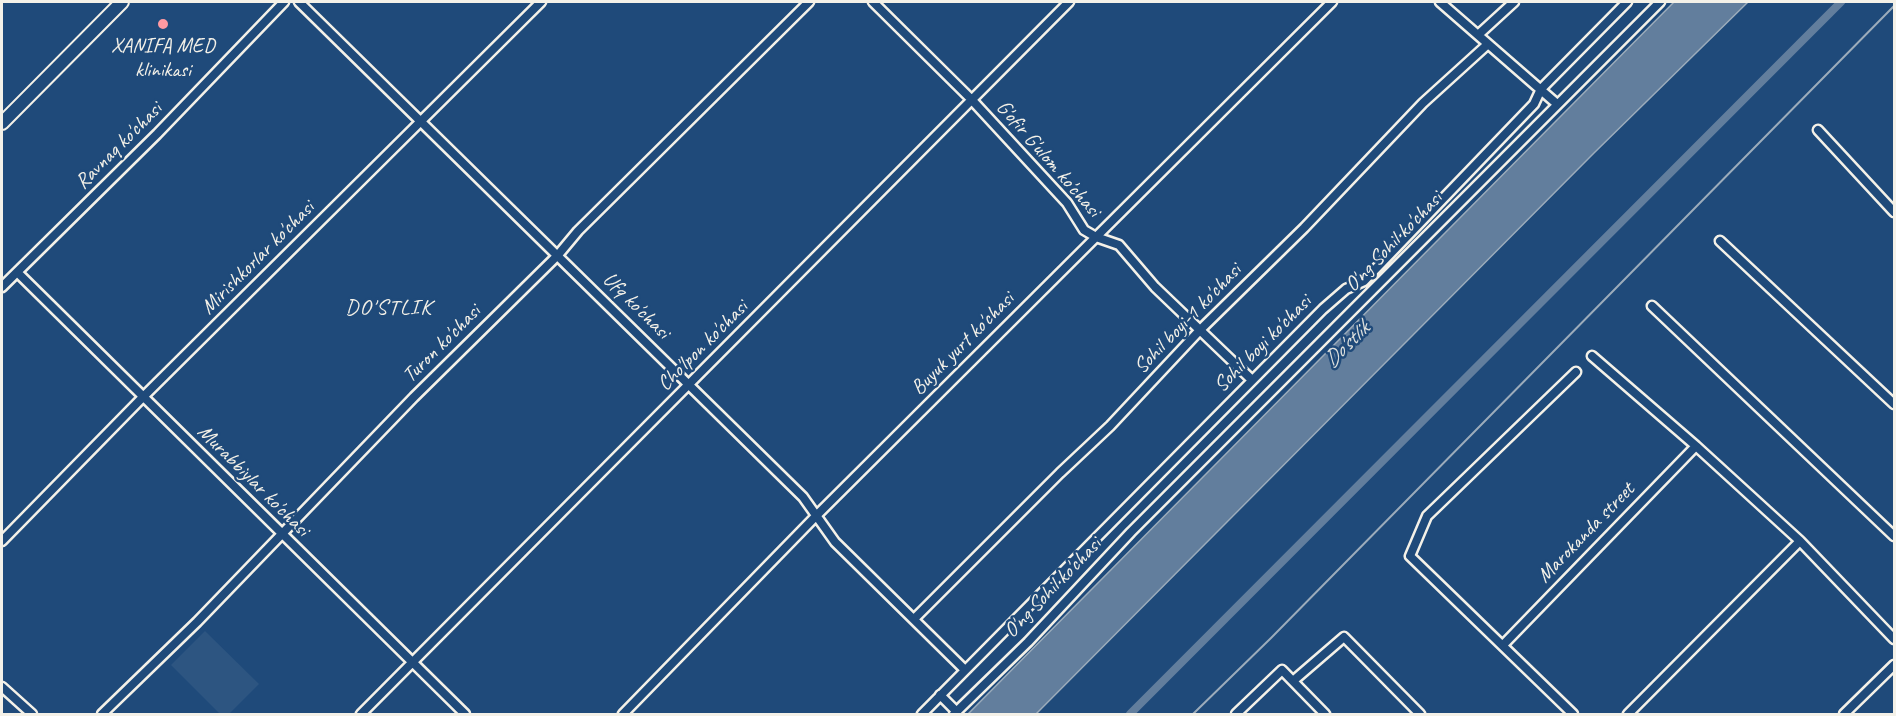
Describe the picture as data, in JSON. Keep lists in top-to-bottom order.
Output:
{
  "streets": {
    "street": [
      "Ravnaq ko'chasi",
      "G'ofir G'ulom ko'chasi",
      "O'ng Sohil ko'chasi",
      "Mirishkorlar ko'chasi",
      "Ufq ko'chasi",
      "Sohil boyi-1 ko'chasi",
      "Turon ko'chasi",
      "Buyuk yurt ko'chasi",
      "Sohil boyi ko'chasi",
      "Cho'lpon ko'chasi",
      "Murabbiylar ko'chasi",
      "Marokanda street"
    ]
  },
  "crossings": [
    ["Ravnaq ko'chasi", "Murabbiylar ko'chasi"],
    ["G'ofir G'ulom ko'chasi", "Sohil boyi-1 ko'chasi"],
    ["G'ofir G'ulom ko'chasi", "Buyuk yurt ko'chasi"],
    ["G'ofir G'ulom ko'chasi", "Sohil boyi ko'chasi"],
    ["G'ofir G'ulom ko'chasi", "Cho'lpon ko'chasi"],
    ["Mirishkorlar ko'chasi", "Ufq ko'chasi"],
    ["Mirishkorlar ko'chasi", "Murabbiylar ko'chasi"],
    ["Ufq ko'chasi", "Sohil boyi-1 ko'chasi"],
    ["Ufq ko'chasi", "Turon ko'chasi"],
    ["Ufq ko'chasi", "Buyuk yurt ko'chasi"],
    ["Ufq ko'chasi", "Sohil boyi ko'chasi"],
    ["Ufq ko'chasi", "Cho'lpon ko'chasi"],
    ["Turon ko'chasi", "Murabbiylar ko'chasi"],
    ["Cho'lpon ko'chasi", "Murabbiylar ko'chasi"]
  ],
  "districts": ["DO'STLIK"],
  "water": ["Do'stlik"],
  "places": ["XANIFA MED klinikasi"]
}
